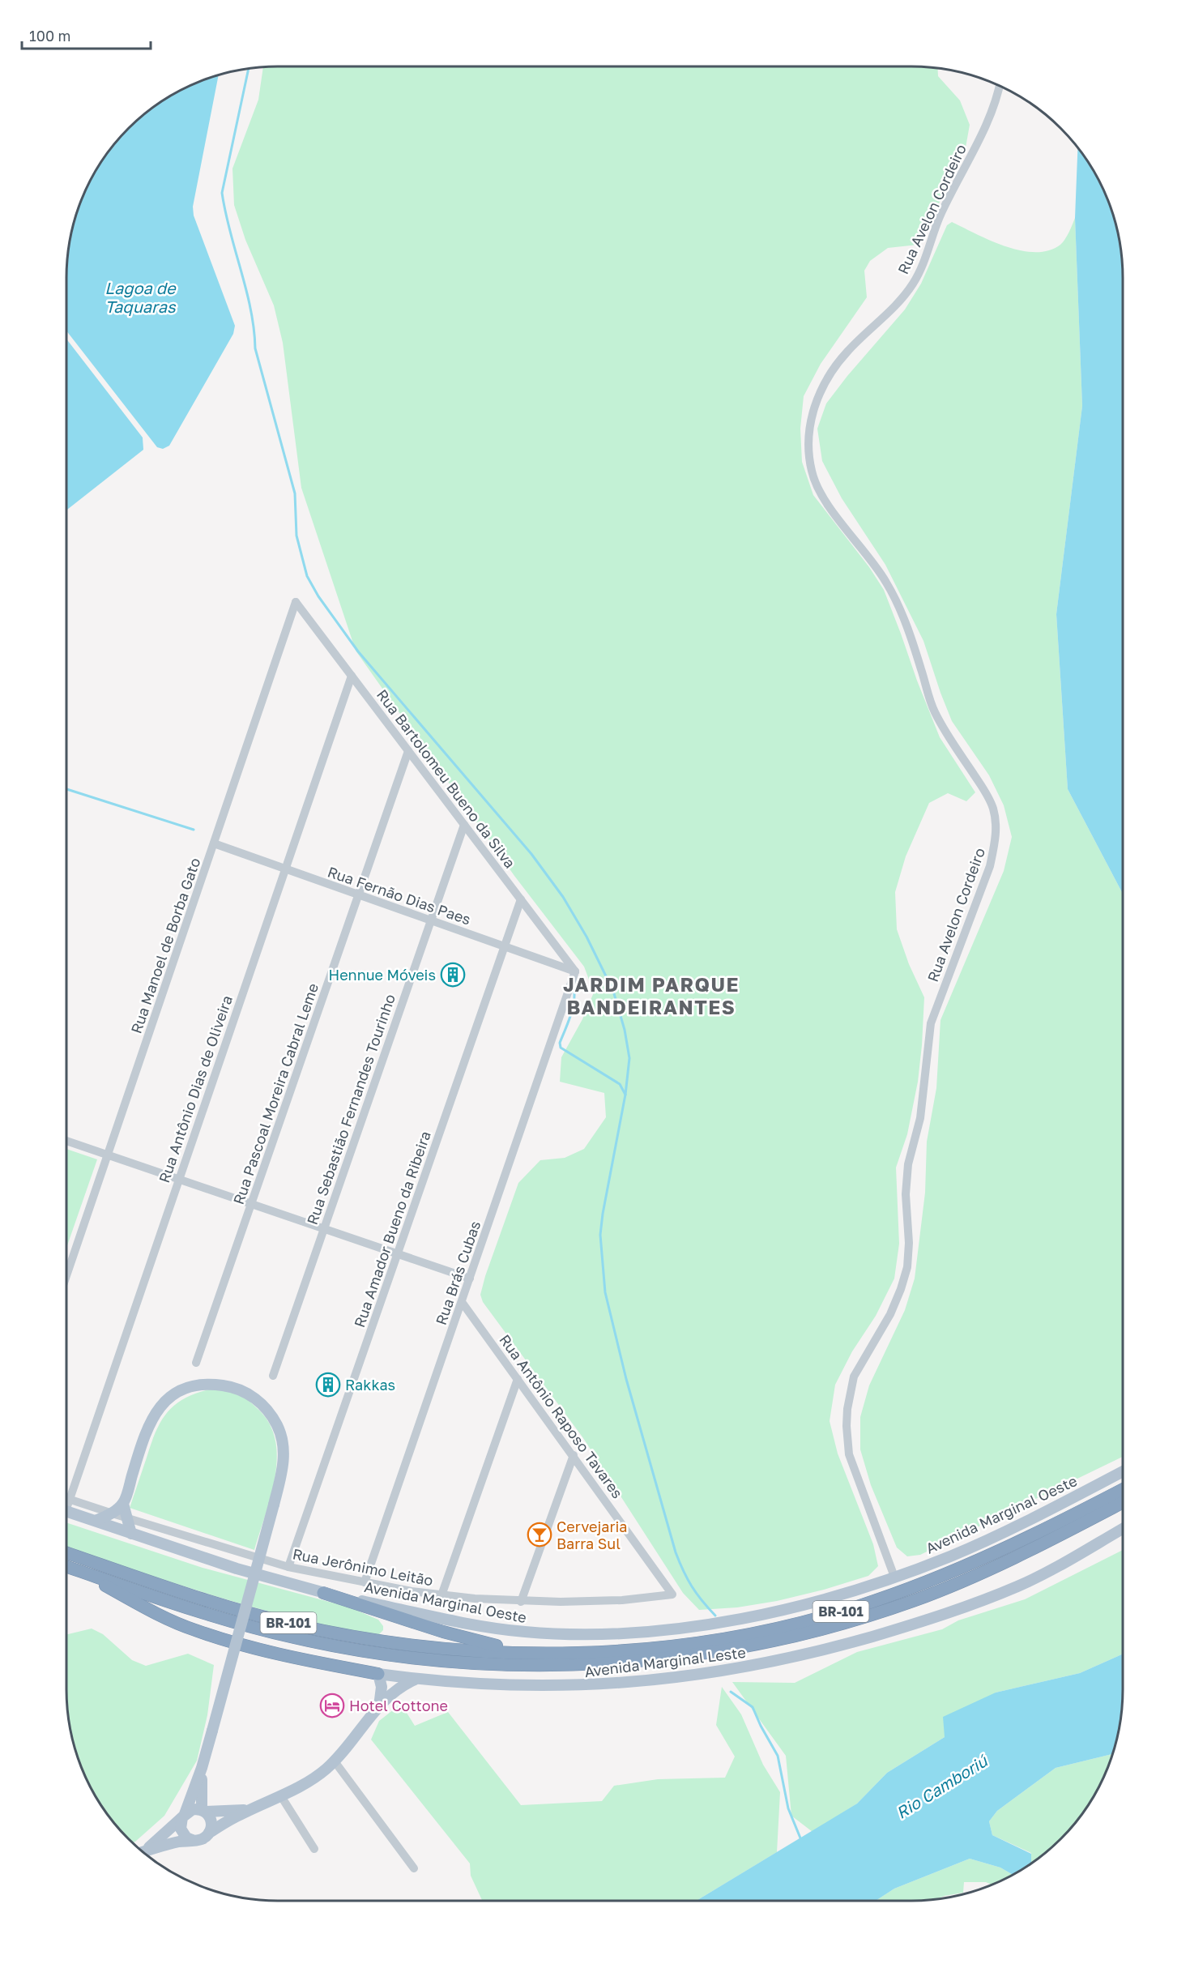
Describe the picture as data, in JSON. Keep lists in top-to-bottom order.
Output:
{
  "streets": {
    "highway": ["BR-101"],
    "main road": ["Avenida Marginal Oeste", "Avenida Marginal Leste"],
    "street": [
      "Rua Avelon Cordeiro",
      "Rua Bartolomeu Bueno da Silva",
      "Rua Fernão Dias Paes",
      "Rua Manoel de Borba Gato",
      "Rua Antônio Dias de Oliveira",
      "Rua Pascoal Moreira Cabral Leme",
      "Rua Sebastião Fernandes Tourinho",
      "Rua Amador Bueno da Ribeira",
      "Rua Brás Cubas",
      "Rua Antônio Raposo Tavares",
      "Rua Jerônimo Leitão"
    ]
  },
  "crossings": [
    ["Rua Avelon Cordeiro", "Avenida Marginal Oeste"],
    ["Rua Bartolomeu Bueno da Silva", "Rua Fernão Dias Paes"],
    ["Rua Bartolomeu Bueno da Silva", "Rua Manoel de Borba Gato"],
    ["Rua Bartolomeu Bueno da Silva", "Rua Antônio Dias de Oliveira"],
    ["Rua Bartolomeu Bueno da Silva", "Rua Pascoal Moreira Cabral Leme"],
    ["Rua Bartolomeu Bueno da Silva", "Rua Sebastião Fernandes Tourinho"],
    ["Rua Bartolomeu Bueno da Silva", "Rua Amador Bueno da Ribeira"],
    ["Rua Bartolomeu Bueno da Silva", "Rua Brás Cubas"],
    ["Rua Fernão Dias Paes", "Rua Manoel de Borba Gato"],
    ["Rua Fernão Dias Paes", "Rua Antônio Dias de Oliveira"],
    ["Rua Fernão Dias Paes", "Rua Pascoal Moreira Cabral Leme"],
    ["Rua Fernão Dias Paes", "Rua Sebastião Fernandes Tourinho"],
    ["Rua Fernão Dias Paes", "Rua Amador Bueno da Ribeira"],
    ["Rua Fernão Dias Paes", "Rua Brás Cubas"],
    ["Rua Amador Bueno da Ribeira", "Rua Jerônimo Leitão"],
    ["Rua Brás Cubas", "Rua Antônio Raposo Tavares"],
    ["Rua Brás Cubas", "Rua Jerônimo Leitão"],
    ["Rua Antônio Raposo Tavares", "Rua Jerônimo Leitão"]
  ],
  "districts": ["JARDIM PARQUE BANDEIRANTES"],
  "water": ["Lagoa de Taquaras", "Rio Camboriú"],
  "places": {
    "building": ["Hennue Móveis", "Rakkas"],
    "bar": ["Cervejaria Barra Sul"],
    "hotel": ["Hotel Cottone"]
  },
  "scale_bar": "100 m"
}
